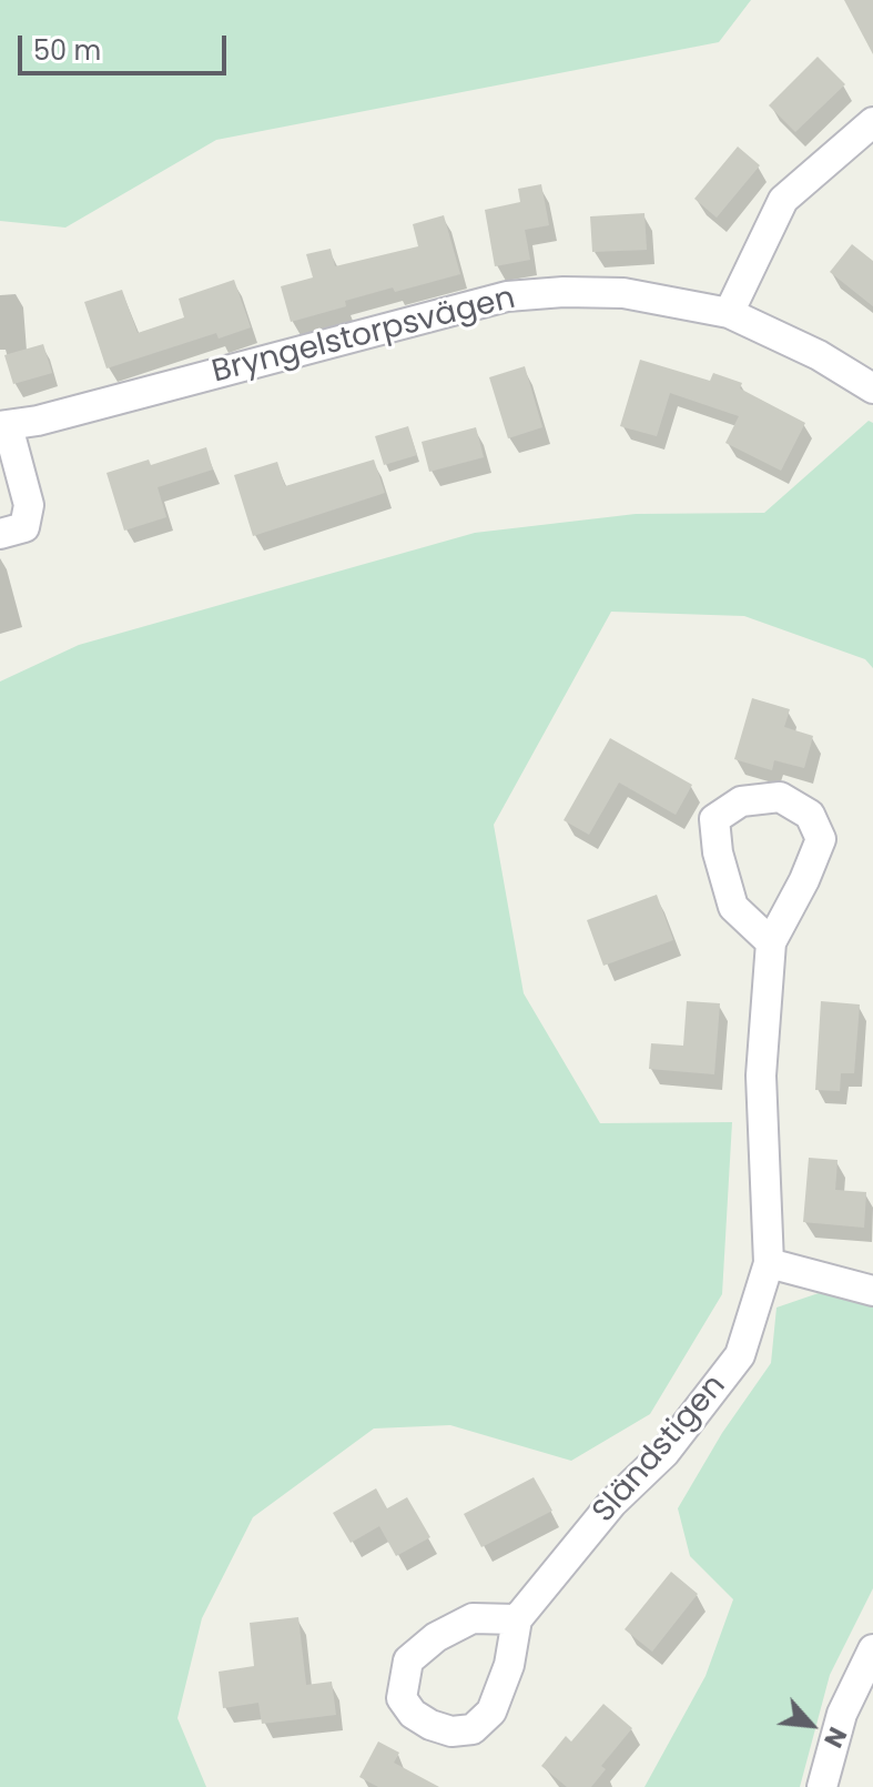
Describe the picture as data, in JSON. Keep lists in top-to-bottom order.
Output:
{
  "streets": {
    "street": ["Bryngelstorpsvägen", "Sländstigen"]
  },
  "scale_bar": "50 m",
  "north": "bottom right"
}
